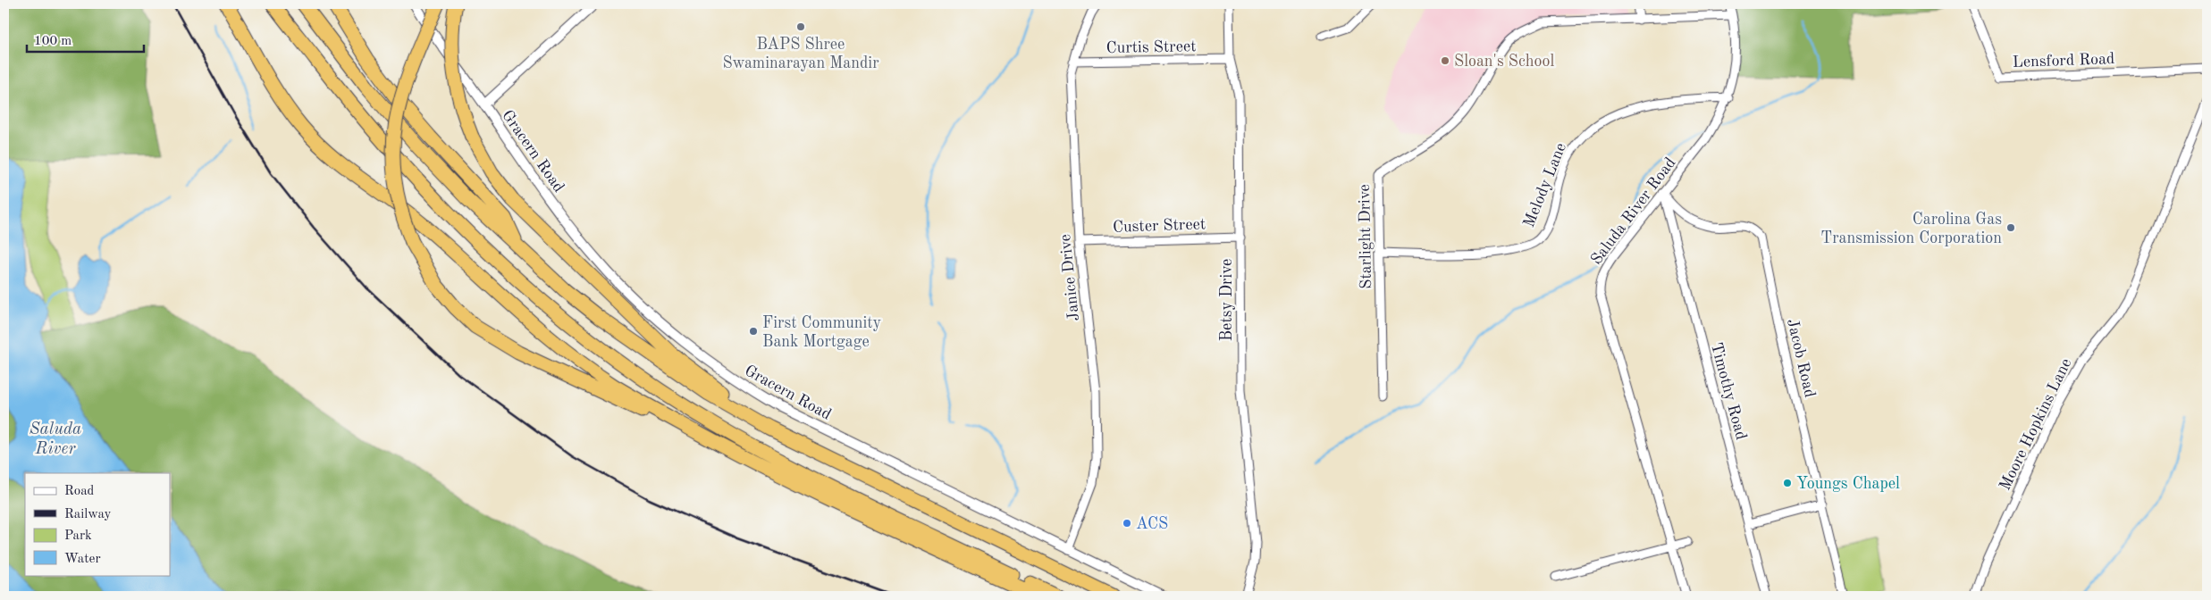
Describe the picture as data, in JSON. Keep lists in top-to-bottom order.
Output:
{
  "streets": {
    "street": [
      "Curtis Street",
      "Lensford Road",
      "Gracern Road",
      "Melody Lane",
      "Saluda River Road",
      "Custer Street",
      "Starlight Drive",
      "Janice Drive",
      "Betsy Drive",
      "Jacob Road",
      "Timothy Road",
      "Moore Hopkins Lane"
    ]
  },
  "crossings": [
    ["Curtis Street", "Janice Drive"],
    ["Curtis Street", "Betsy Drive"],
    ["Gracern Road", "Janice Drive"],
    ["Melody Lane", "Saluda River Road"],
    ["Melody Lane", "Starlight Drive"],
    ["Saluda River Road", "Starlight Drive"],
    ["Saluda River Road", "Jacob Road"],
    ["Saluda River Road", "Timothy Road"],
    ["Custer Street", "Janice Drive"],
    ["Custer Street", "Betsy Drive"],
    ["Jacob Road", "Timothy Road"]
  ],
  "water": ["Saluda River"],
  "places": [
    "BAPS Shree Swaminarayan Mandir",
    "Sloan's School",
    "Carolina Gas Transmission Corporation",
    "First Community Bank Mortgage",
    "Youngs Chapel",
    "ACS"
  ],
  "legend": [
    "Road",
    "Railway",
    "Park",
    "Water"
  ],
  "scale_bar": "100 m"
}
